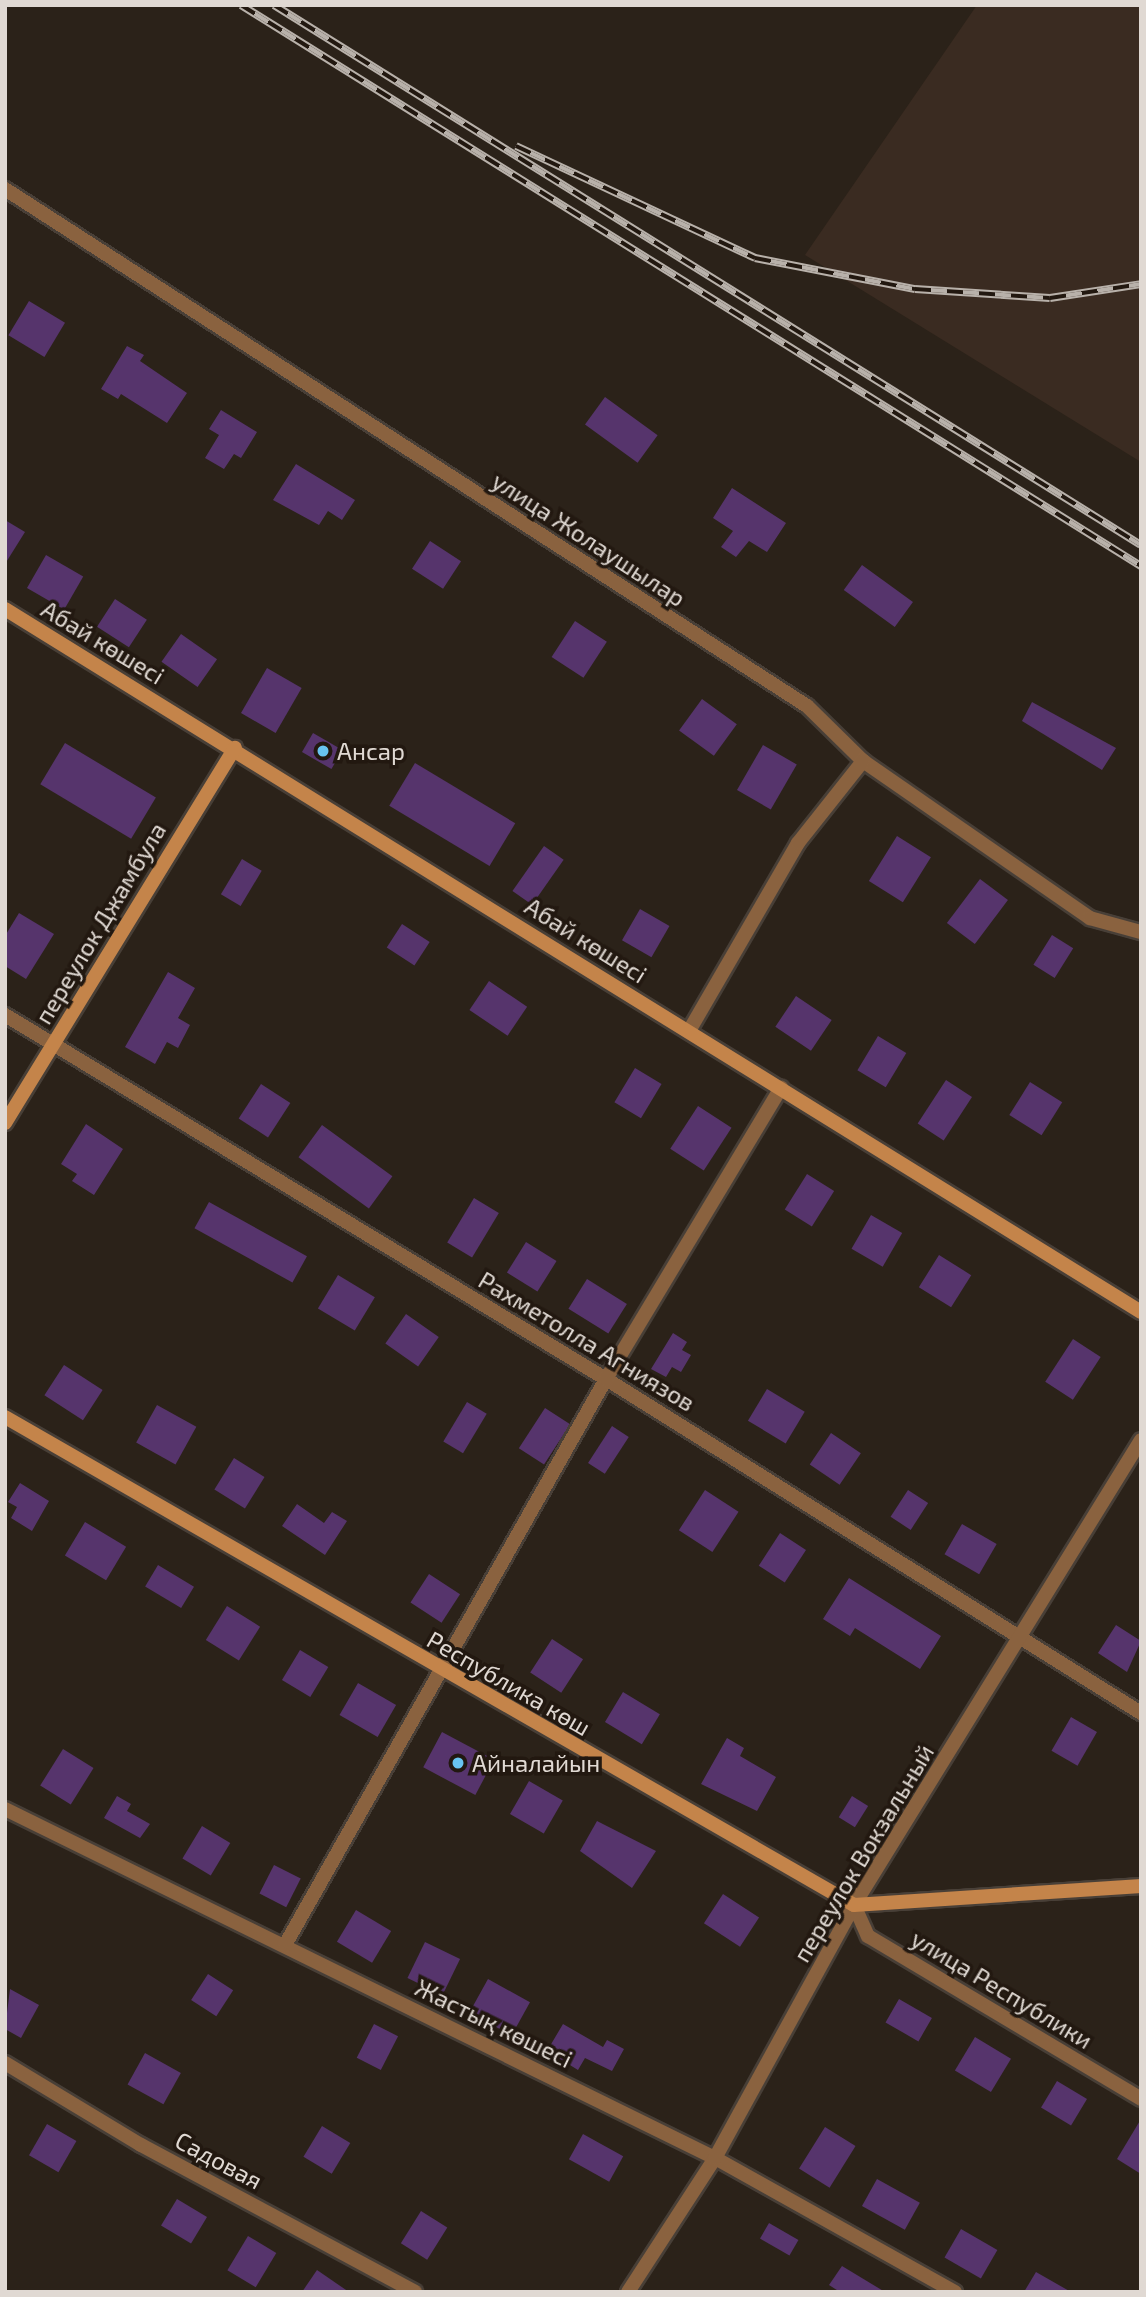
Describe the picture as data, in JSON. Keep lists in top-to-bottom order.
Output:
{
  "streets": {
    "main road": ["Абай көшесі", "переулок Джамбула", "Республика көш"],
    "street": [
      "улица Жолаушылар",
      "Рахметолла Агниязов",
      "переулок Вокзальный",
      "улица Республики",
      "Жастық көшесі",
      "Садовая"
    ]
  },
  "crossings": [
    ["Абай көшесі", "переулок Джамбула"],
    ["переулок Джамбула", "Рахметолла Агниязов"],
    ["Рахметолла Агниязов", "переулок Вокзальный"],
    ["Республика көш", "переулок Вокзальный"],
    ["Республика көш", "улица Республики"],
    ["переулок Вокзальный", "улица Республики"],
    ["переулок Вокзальный", "Жастық көшесі"]
  ],
  "places": ["Ансар", "Айналайын"]
}
